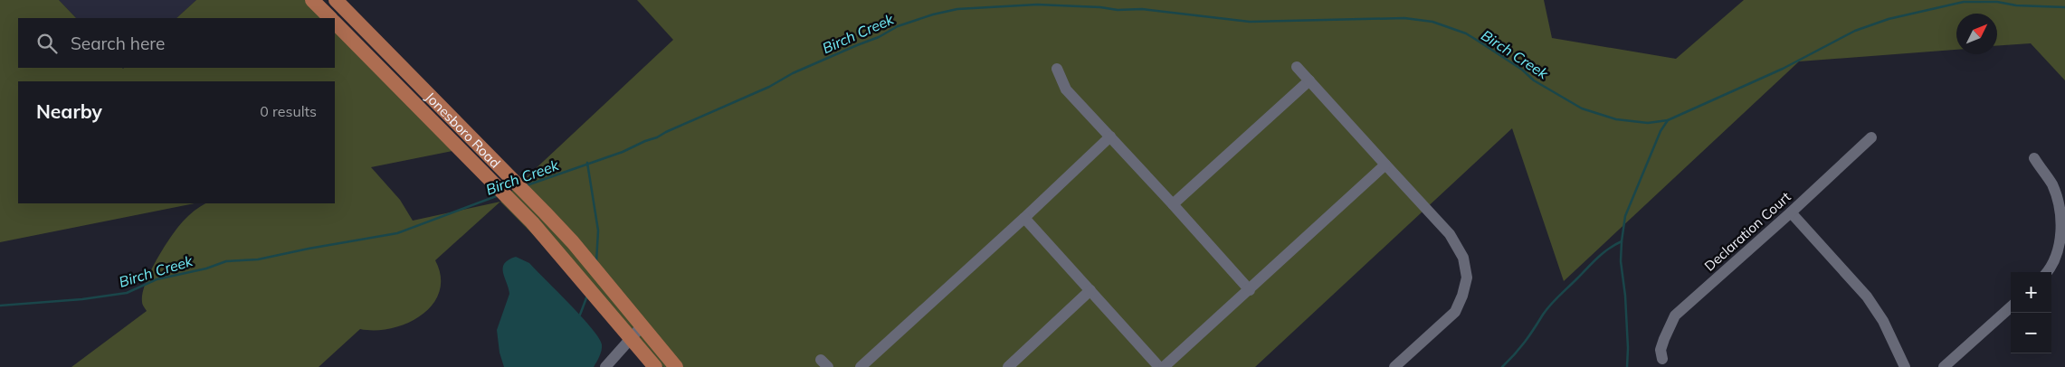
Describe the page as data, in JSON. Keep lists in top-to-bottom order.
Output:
{
  "streets": {
    "main road": ["Jonesboro Road"],
    "street": ["Declaration Court"]
  },
  "water": ["Birch Creek"],
  "north": "top right",
  "page": {
    "search": "Search here",
    "heading": ["Nearby", "0 results"],
    "map_buttons": ["+", "−"]
  }
}
